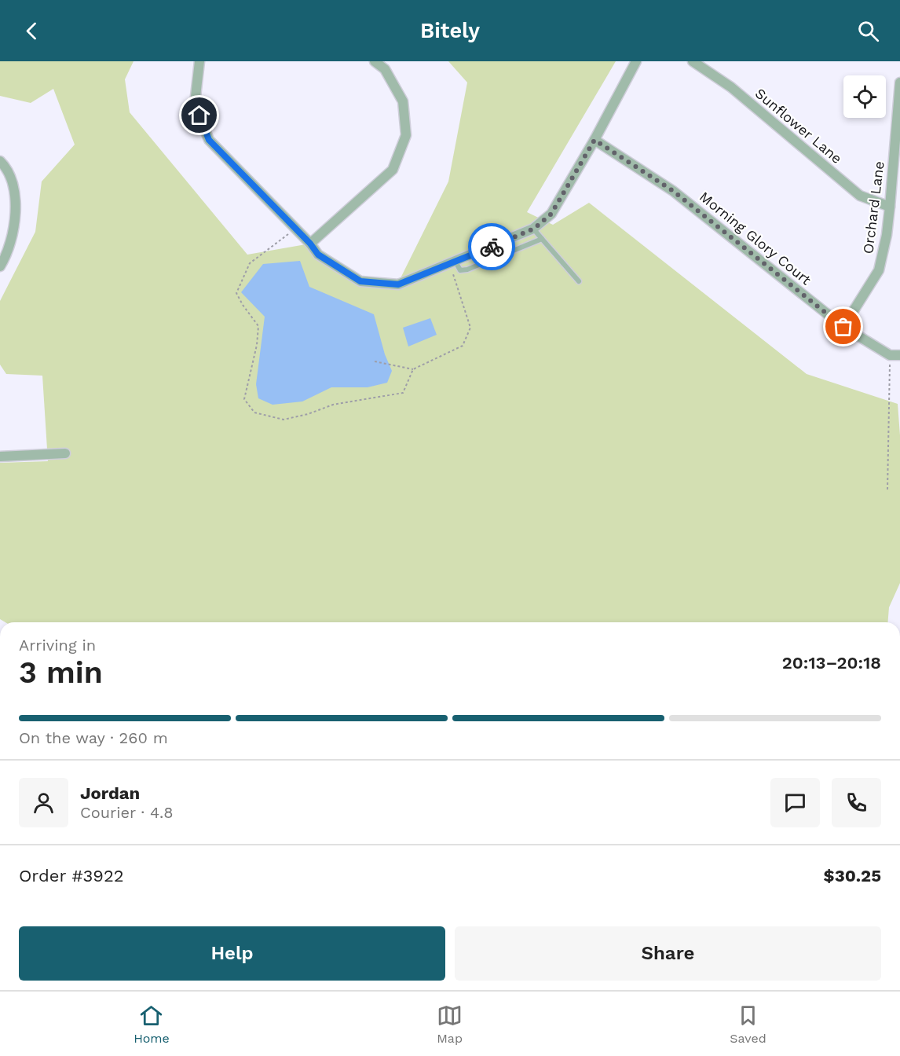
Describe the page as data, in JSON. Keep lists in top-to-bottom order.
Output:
{
  "streets": {
    "street": ["Sunflower Lane", "Orchard Lane", "Morning Glory Court"]
  },
  "crossings": [
    ["Sunflower Lane", "Orchard Lane"],
    ["Orchard Lane", "Morning Glory Court"]
  ],
  "page": {
    "header": "Bitely",
    "heading": ["3 min", "Arriving in", "20:13–20:18"],
    "panel": [
      "Jordan",
      "Courier · 4.8",
      "Order #3922",
      "$30.25"
    ],
    "bar": "On the way · 260 m",
    "buttons": ["Help", "Share"],
    "tabs": ["Home", "Map", "Saved"]
  }
}
